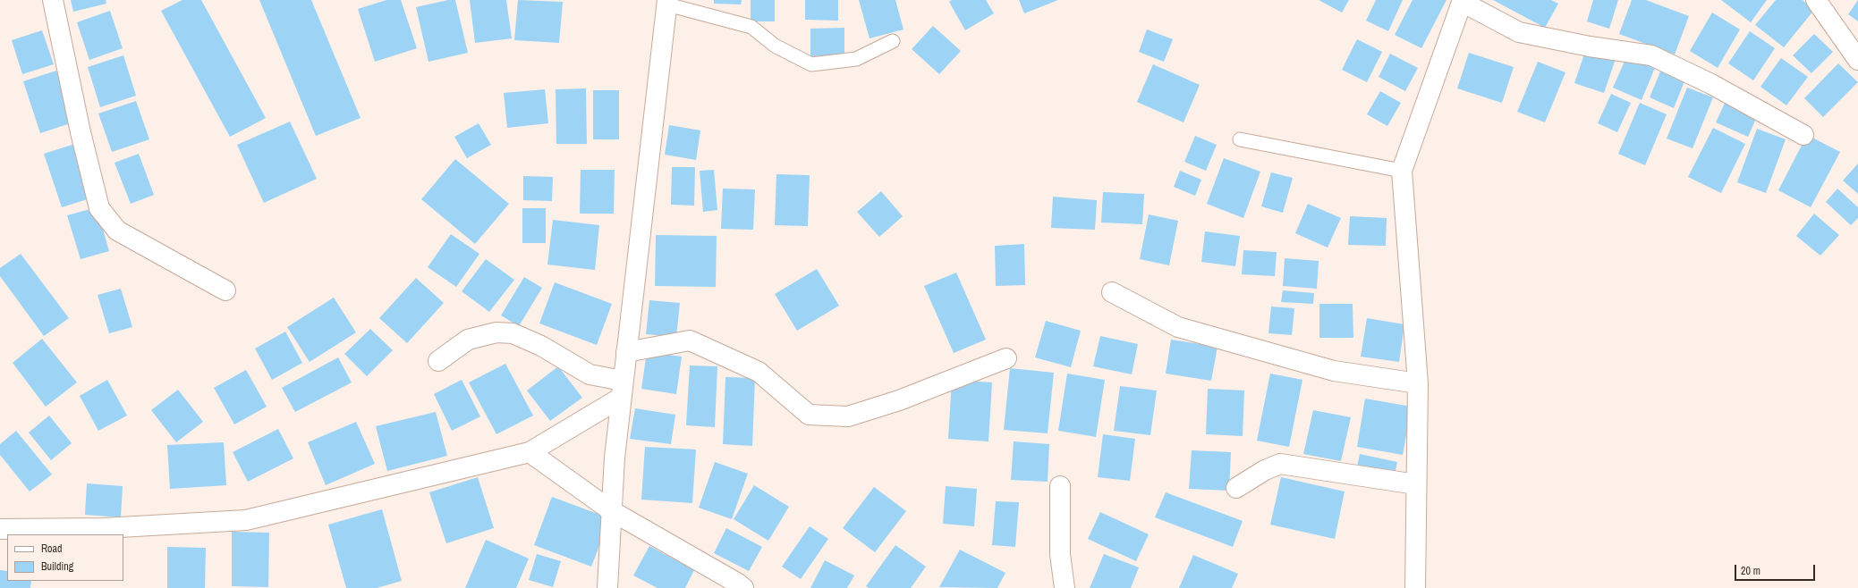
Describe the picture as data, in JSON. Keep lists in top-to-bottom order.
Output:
{
  "legend": ["Road", "Building"],
  "scale_bar": "20 m"
}
